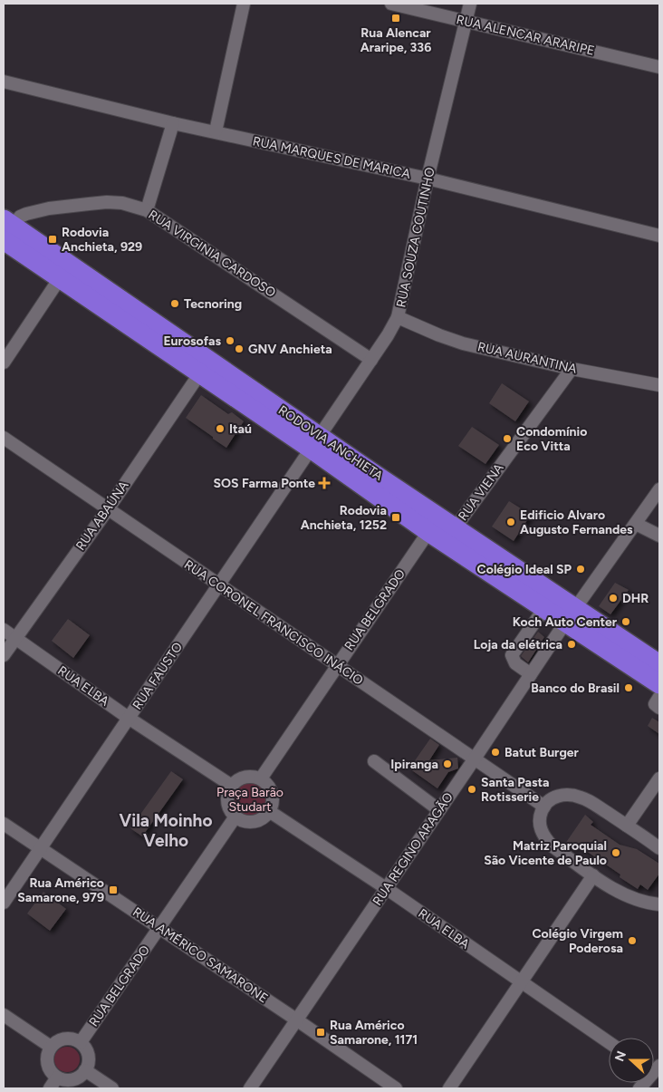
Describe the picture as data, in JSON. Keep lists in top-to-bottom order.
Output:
{
  "streets": {
    "highway": ["RODOVIA ANCHIETA"],
    "street": [
      "RUA ALENCAR ARARIPE",
      "RUA MARQUES DE MARICA",
      "RUA SOUZA COUTINHO",
      "RUA VIRGINIA CARDOSO",
      "RUA AURANTINA",
      "RUA VIENA",
      "RUA ABAÚNA",
      "RUA BELGRADO",
      "RUA CORONEL FRANCISCO INÁCIO",
      "RUA FAUSTO",
      "RUA ELBA",
      "RUA REGINO ARAGÃO",
      "RUA AMÉRICO SAMARONE"
    ]
  },
  "crossings": [
    ["RUA ALENCAR ARARIPE", "RUA SOUZA COUTINHO"],
    ["RUA MARQUES DE MARICA", "RUA SOUZA COUTINHO"],
    ["RUA SOUZA COUTINHO", "RUA VIRGINIA CARDOSO"],
    ["RUA SOUZA COUTINHO", "RUA AURANTINA"],
    ["RUA SOUZA COUTINHO", "RODOVIA ANCHIETA"],
    ["RUA SOUZA COUTINHO", "RUA FAUSTO"],
    ["RUA VIRGINIA CARDOSO", "RODOVIA ANCHIETA"],
    ["RUA AURANTINA", "RUA VIENA"],
    ["RODOVIA ANCHIETA", "RUA VIENA"],
    ["RODOVIA ANCHIETA", "RUA ABAÚNA"],
    ["RODOVIA ANCHIETA", "RUA BELGRADO"],
    ["RODOVIA ANCHIETA", "RUA FAUSTO"],
    ["RODOVIA ANCHIETA", "RUA REGINO ARAGÃO"],
    ["RUA ABAÚNA", "RUA CORONEL FRANCISCO INÁCIO"],
    ["RUA ABAÚNA", "RUA ELBA"],
    ["RUA BELGRADO", "RUA CORONEL FRANCISCO INÁCIO"],
    ["RUA BELGRADO", "RUA ELBA"],
    ["RUA BELGRADO", "RUA AMÉRICO SAMARONE"],
    ["RUA CORONEL FRANCISCO INÁCIO", "RUA FAUSTO"],
    ["RUA CORONEL FRANCISCO INÁCIO", "RUA REGINO ARAGÃO"],
    ["RUA FAUSTO", "RUA ELBA"],
    ["RUA FAUSTO", "RUA AMÉRICO SAMARONE"],
    ["RUA ELBA", "RUA REGINO ARAGÃO"],
    ["RUA REGINO ARAGÃO", "RUA AMÉRICO SAMARONE"]
  ],
  "districts": ["Vila Moinho Velho"],
  "parks": ["Praça Barão Studart"],
  "places": {
    "transit": [
      "Rua Alencar Araripe, 336",
      "Rodovia Anchieta, 929",
      "Rodovia Anchieta, 1252",
      "Rua Américo Samarone, 979",
      "Rua Américo Samarone, 1171"
    ],
    "other": [
      "Tecnoring",
      "Eurosofas",
      "GNV Anchieta",
      "Itaú",
      "Condomínio Eco Vitta",
      "Edificio Alvaro Augusto Fernandes",
      "Colégio Ideal SP",
      "DHR",
      "Koch Auto Center",
      "Loja da elétrica",
      "Banco do Brasil",
      "Batut Burger",
      "Ipiranga",
      "Santa Pasta Rotisserie",
      "Matriz Paroquial São Vicente de Paulo",
      "Colégio Virgem Poderosa"
    ],
    "health": ["SOS Farma Ponte"]
  },
  "north": "left"
}
